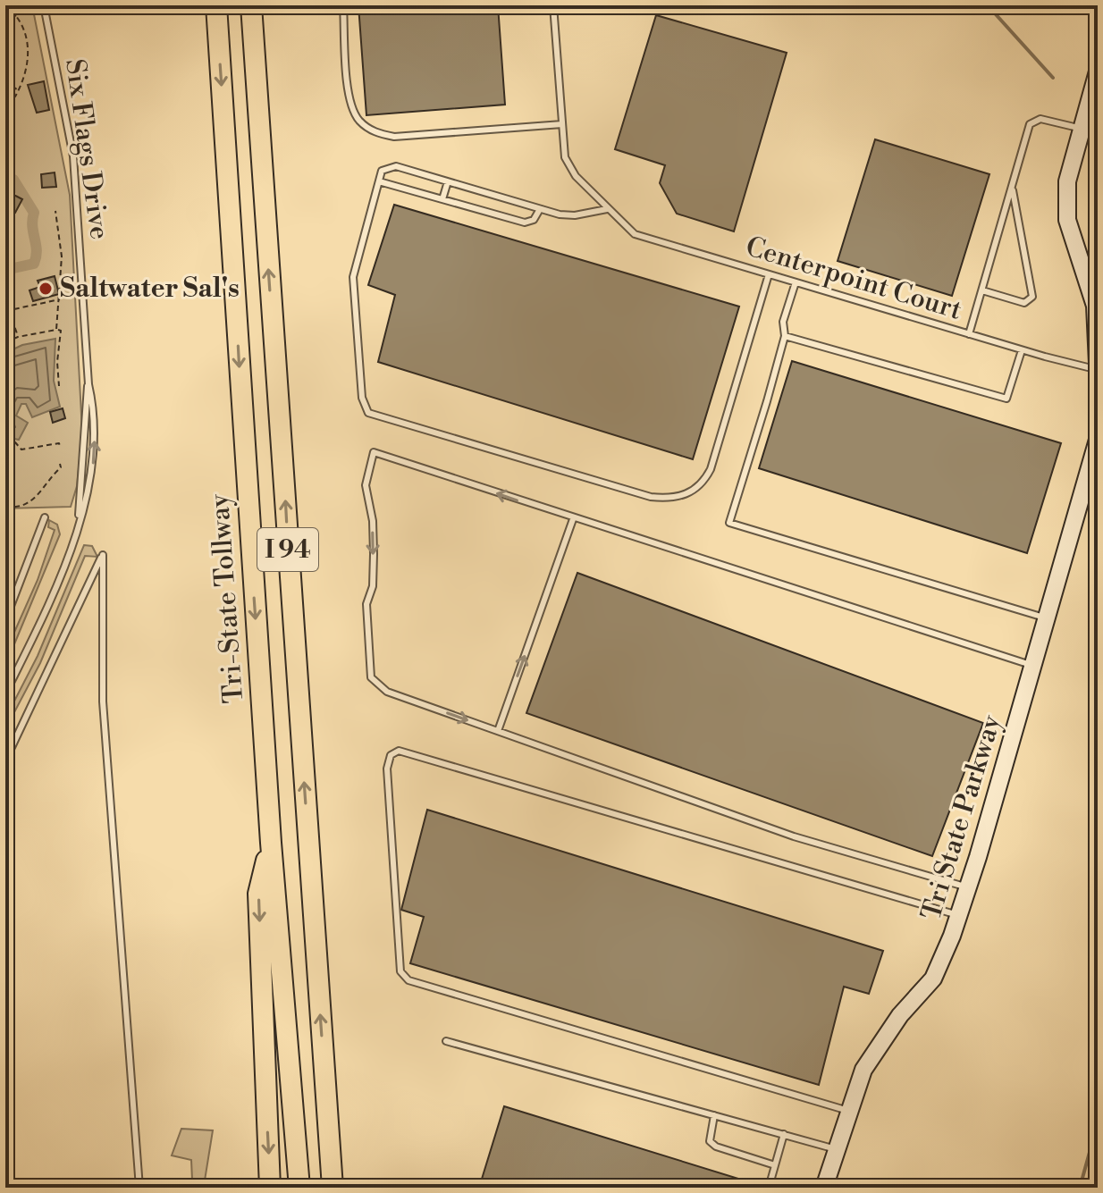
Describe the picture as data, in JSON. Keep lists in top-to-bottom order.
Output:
{
  "streets": {
    "highway": ["I 94", "Tri-State Tollway"],
    "street": ["Tri State Parkway"],
    "lane": ["Six Flags Drive", "Centerpoint Court"]
  },
  "places": ["Saltwater Sal's"]
}
